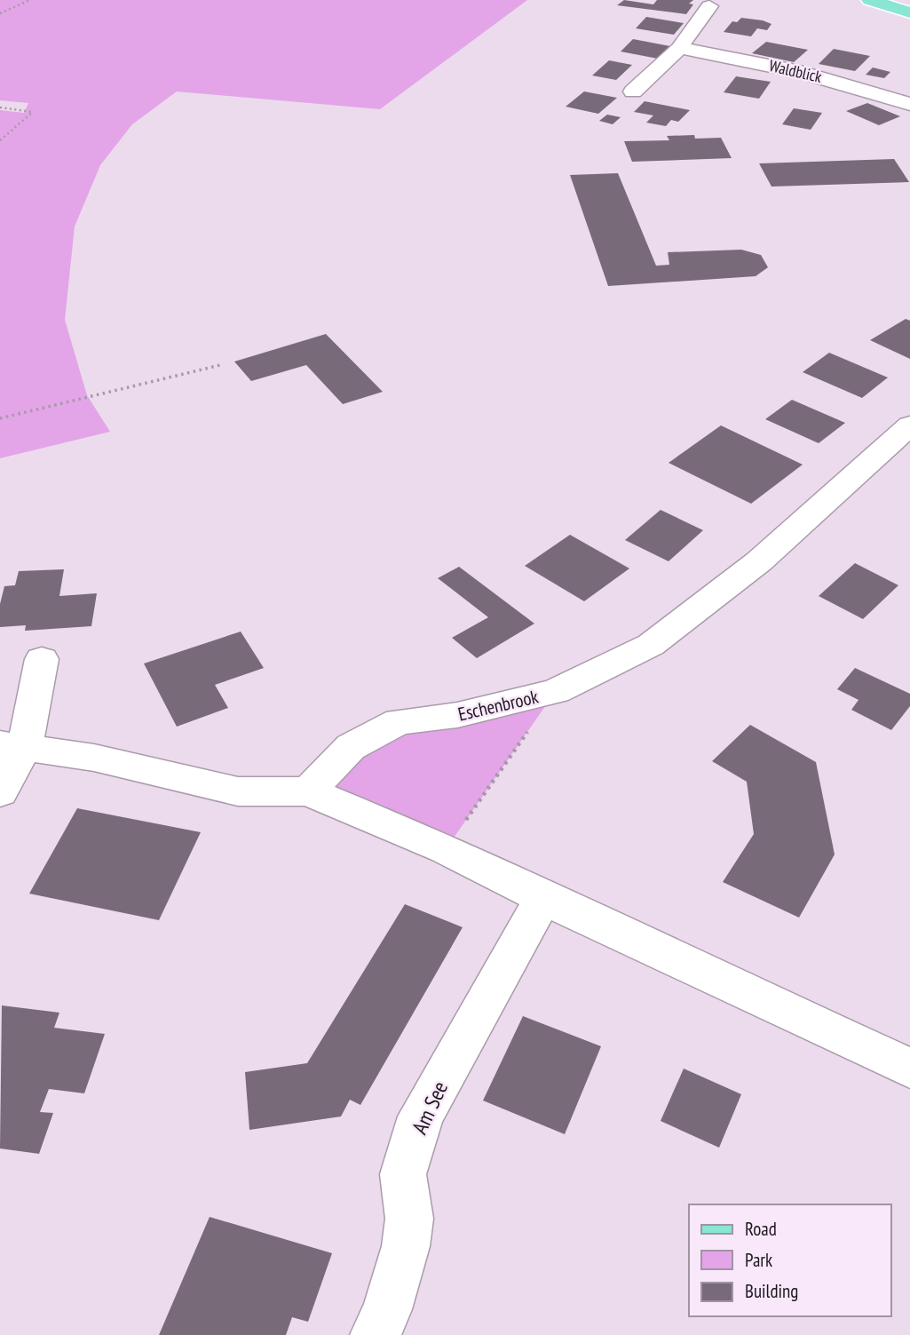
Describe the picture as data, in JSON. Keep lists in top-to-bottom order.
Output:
{
  "streets": {
    "street": ["Waldblick", "Eschenbrook", "Am See"]
  },
  "legend": ["Road", "Park", "Building"]
}
